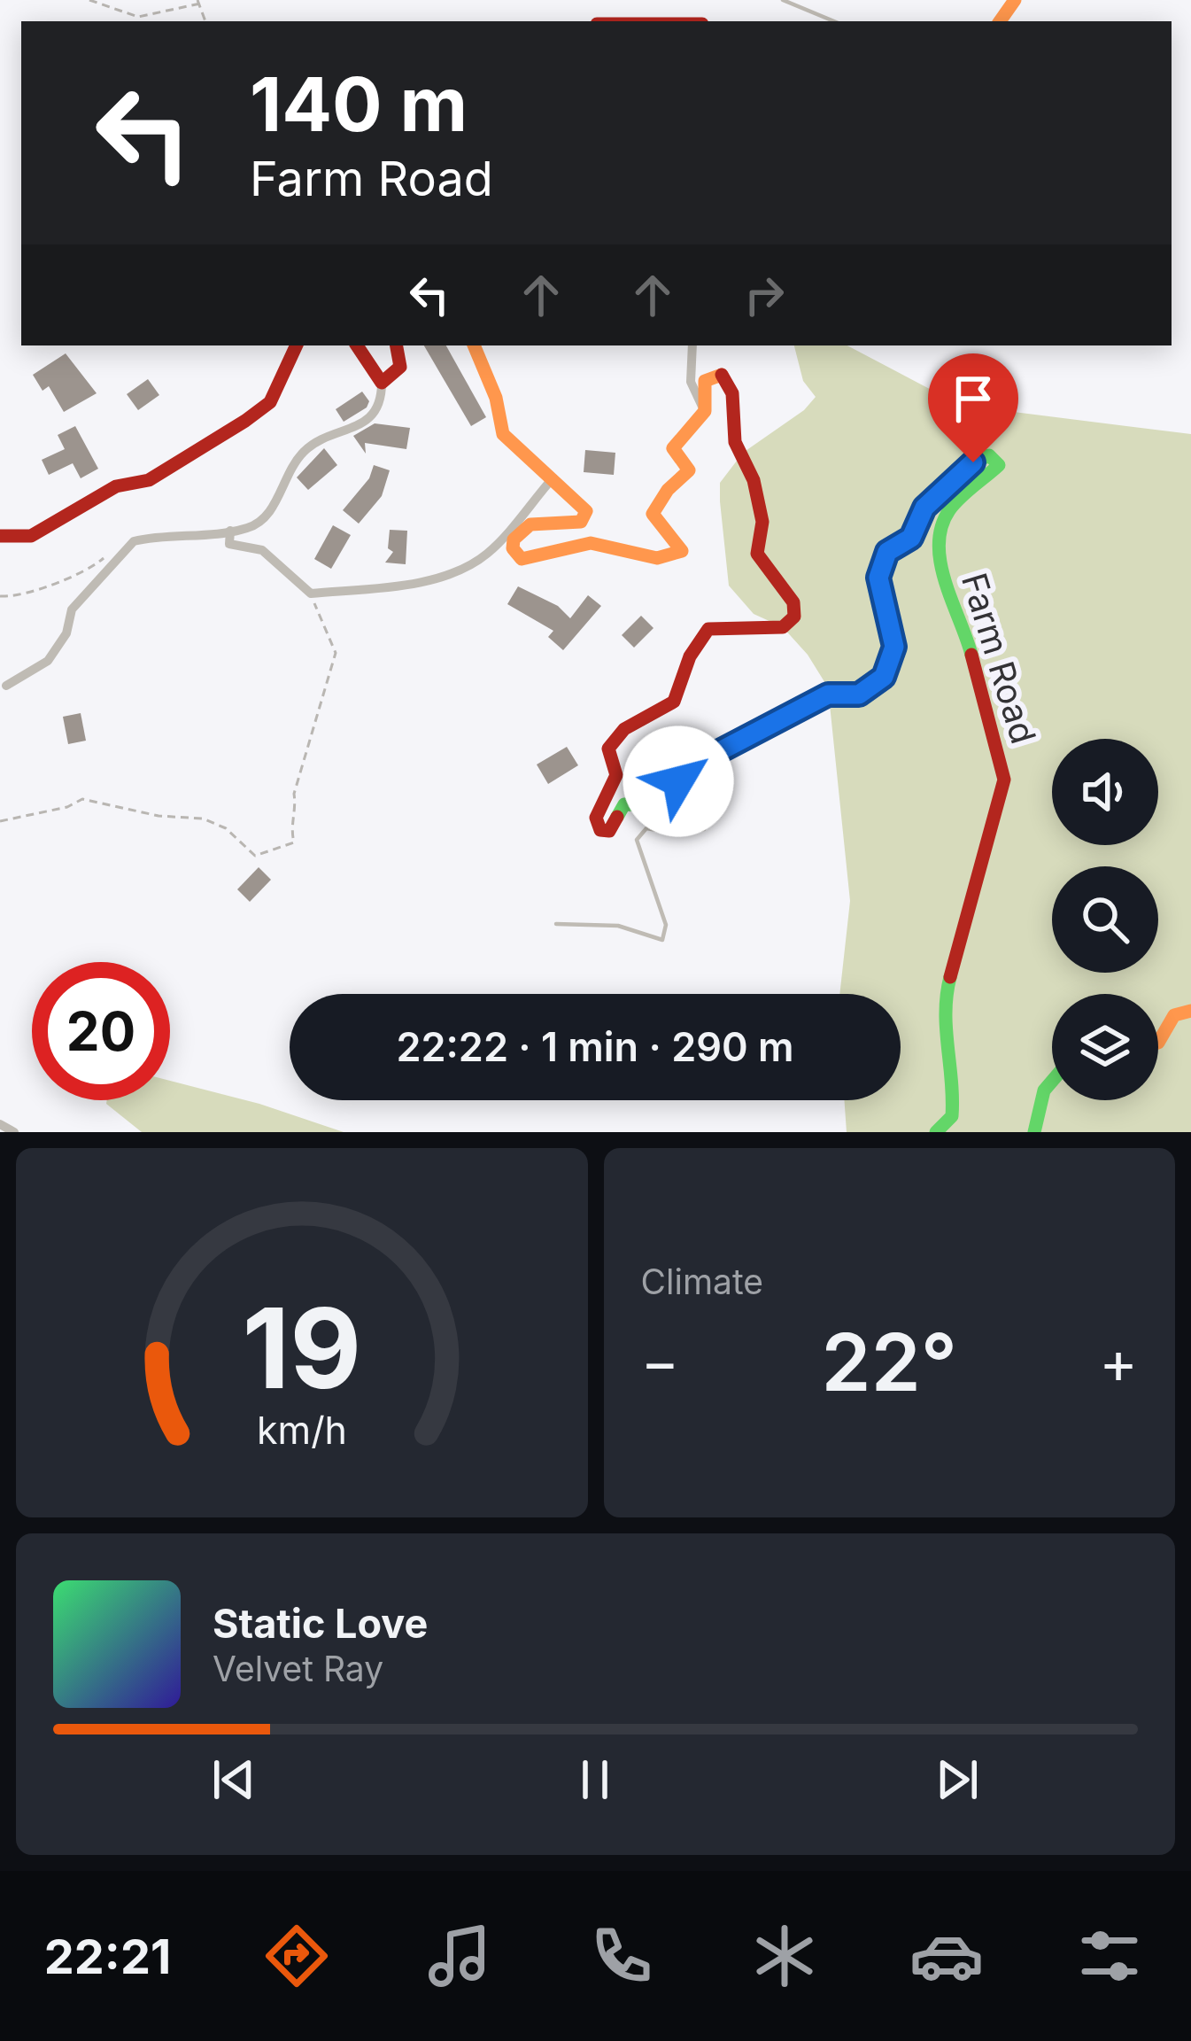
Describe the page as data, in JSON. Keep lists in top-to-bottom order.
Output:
{
  "streets": {
    "street": ["Farm Road"]
  },
  "page": {
    "turn": ["140 m", "Farm Road"],
    "limit": "20",
    "trip": "22:22 · 1 min · 290 m",
    "tile": "Climate",
    "heat": ["−", "22°", "+"],
    "song": ["Static Love", "Velvet Ray"],
    "tabs": "22:21",
    "gauge": ["19", "km/h"]
  }
}
